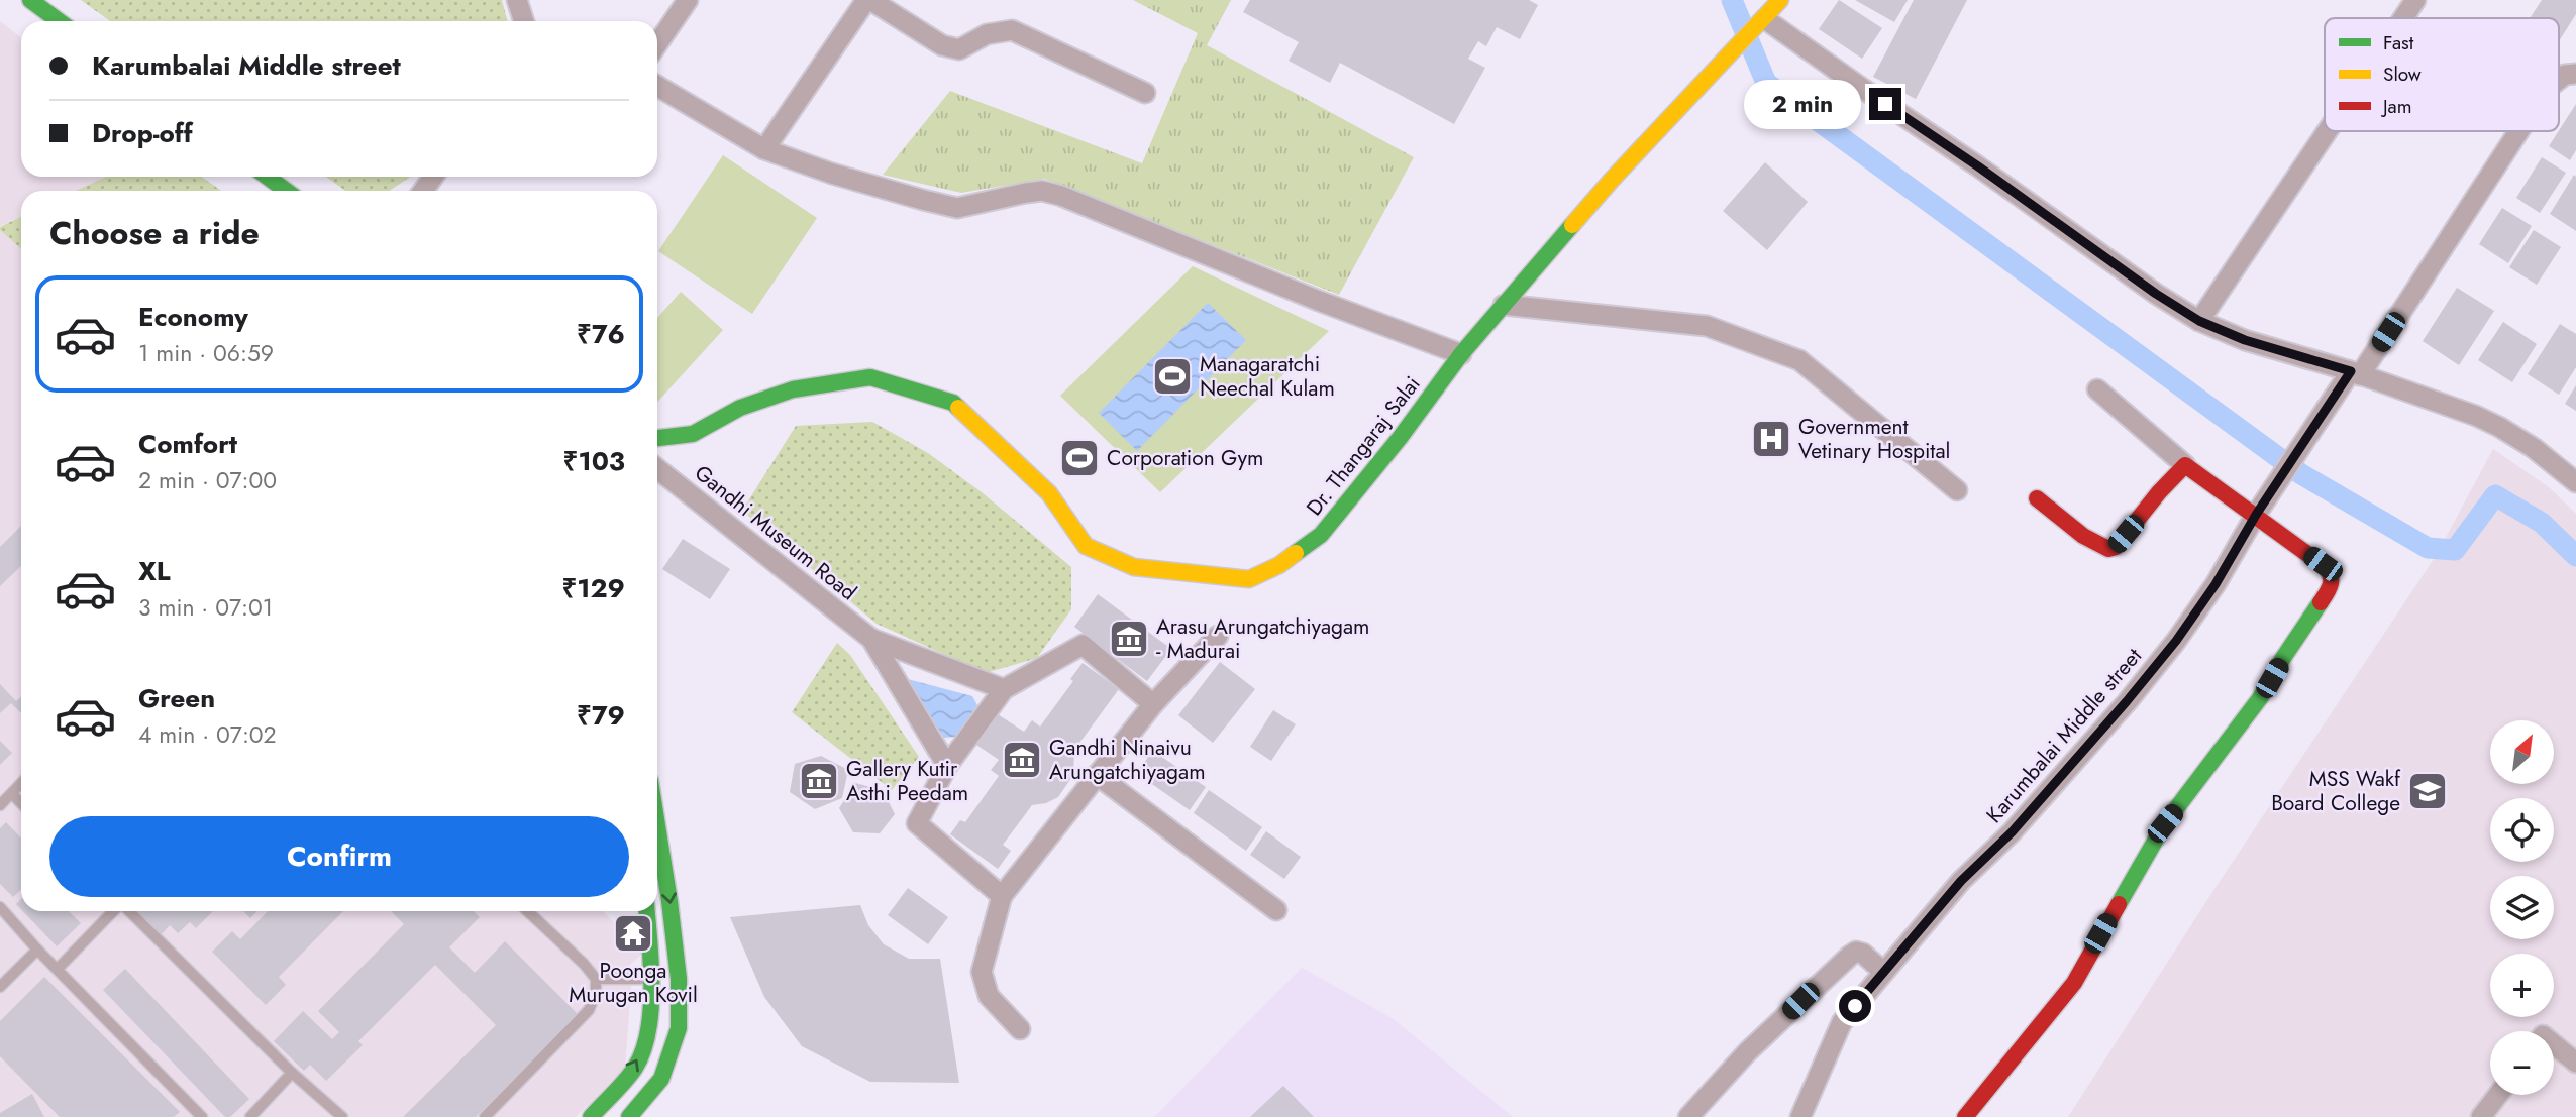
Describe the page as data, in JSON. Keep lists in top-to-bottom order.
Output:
{
  "streets": {
    "street": ["Dr. Thangaraj Salai", "Gandhi Museum Road", "Karumbalai Middle street"]
  },
  "places": {
    "sports": ["Managaratchi Neechal Kulam", "Corporation Gym"],
    "hospital": ["Government Vetinary Hospital"],
    "museum": ["Arasu Arungatchiyagam - Madurai", "Gandhi Ninaivu Arungatchiyagam", "Gallery Kutir Asthi Peedam"],
    "school or university": ["MSS Wakf Board College"],
    "temple": ["Poonga Murugan Kovil"]
  },
  "legend": ["Fast", "Slow", "Jam"],
  "north": "top right",
  "page": {
    "banner": ["Karumbalai Middle street", "Drop-off"],
    "bubble": "2 min",
    "heading": "Choose a ride",
    "list": [
      {
        "name": "Economy",
        "note": "1 min · 06:59",
        "value": "₹76"
      },
      {
        "name": "Comfort",
        "note": "2 min · 07:00",
        "value": "₹103"
      },
      {
        "name": "XL",
        "note": "3 min · 07:01",
        "value": "₹129"
      },
      {
        "name": "Green",
        "note": "4 min · 07:02",
        "value": "₹79"
      }
    ],
    "map_buttons": ["+", "−"],
    "buttons": "Confirm"
  }
}
